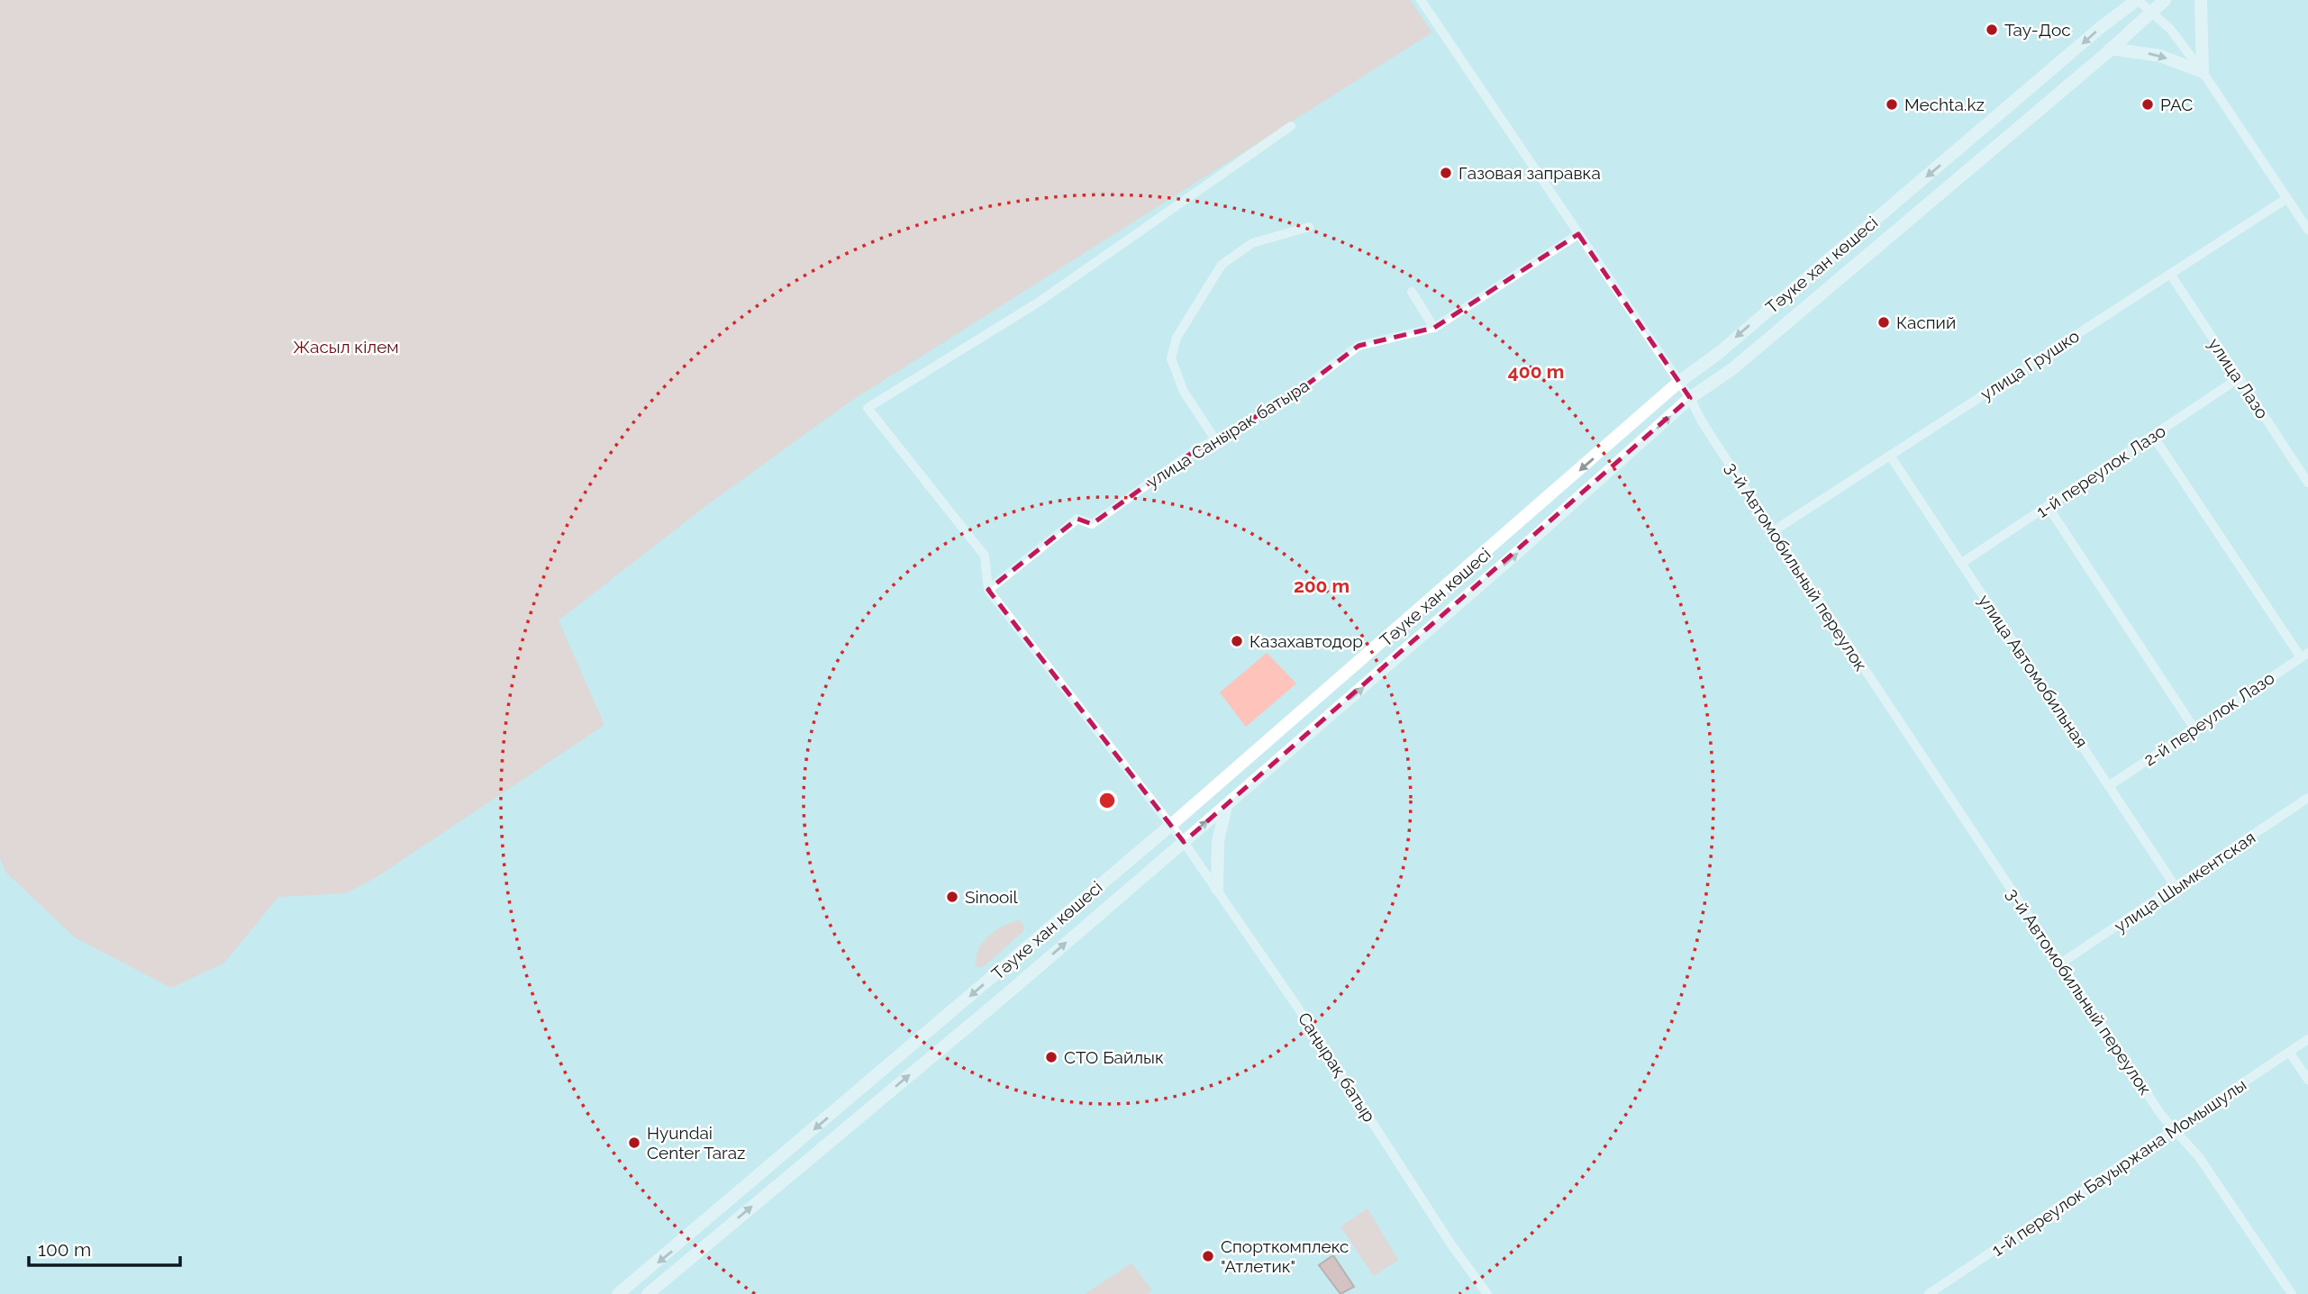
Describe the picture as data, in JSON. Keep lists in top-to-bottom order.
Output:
{
  "streets": {
    "main road": ["Тәуке хан көшесі"],
    "street": [
      "улица Грушко",
      "улица Лазо",
      "улица Санырак батыра",
      "1-й переулок Лазо",
      "3-й Автомобильный переулок",
      "улица Автомобильная",
      "2-й переулок Лазо",
      "улица Шымкентская",
      "Саңырақ батыр",
      "1-й переулок Бауыржана Момышулы"
    ]
  },
  "crossings": [
    ["Тәуке хан көшесі", "3-й Автомобильный переулок"],
    ["Тәуке хан көшесі", "Саңырақ батыр"],
    ["улица Грушко", "улица Лазо"],
    ["улица Грушко", "3-й Автомобильный переулок"],
    ["улица Грушко", "улица Автомобильная"],
    ["улица Лазо", "1-й переулок Лазо"],
    ["улица Санырак батыра", "3-й Автомобильный переулок"],
    ["улица Санырак батыра", "Саңырақ батыр"],
    ["1-й переулок Лазо", "улица Автомобильная"],
    ["3-й Автомобильный переулок", "улица Шымкентская"],
    ["3-й Автомобильный переулок", "1-й переулок Бауыржана Момышулы"],
    ["улица Автомобильная", "2-й переулок Лазо"],
    ["улица Автомобильная", "улица Шымкентская"]
  ],
  "parks": ["Жасыл кілем"],
  "places": [
    "Тау-Дос",
    "Mechta.kz",
    "РАС",
    "Газовая заправка",
    "Каспий",
    "Казахавтодор",
    "Sinooil",
    "СТО Байлык",
    "Hyundai Center Taraz",
    "Спорткомплекс \"Атлетик\""
  ],
  "scale_bar": "100 m",
  "rings": ["400 m", "200 m"]
}
